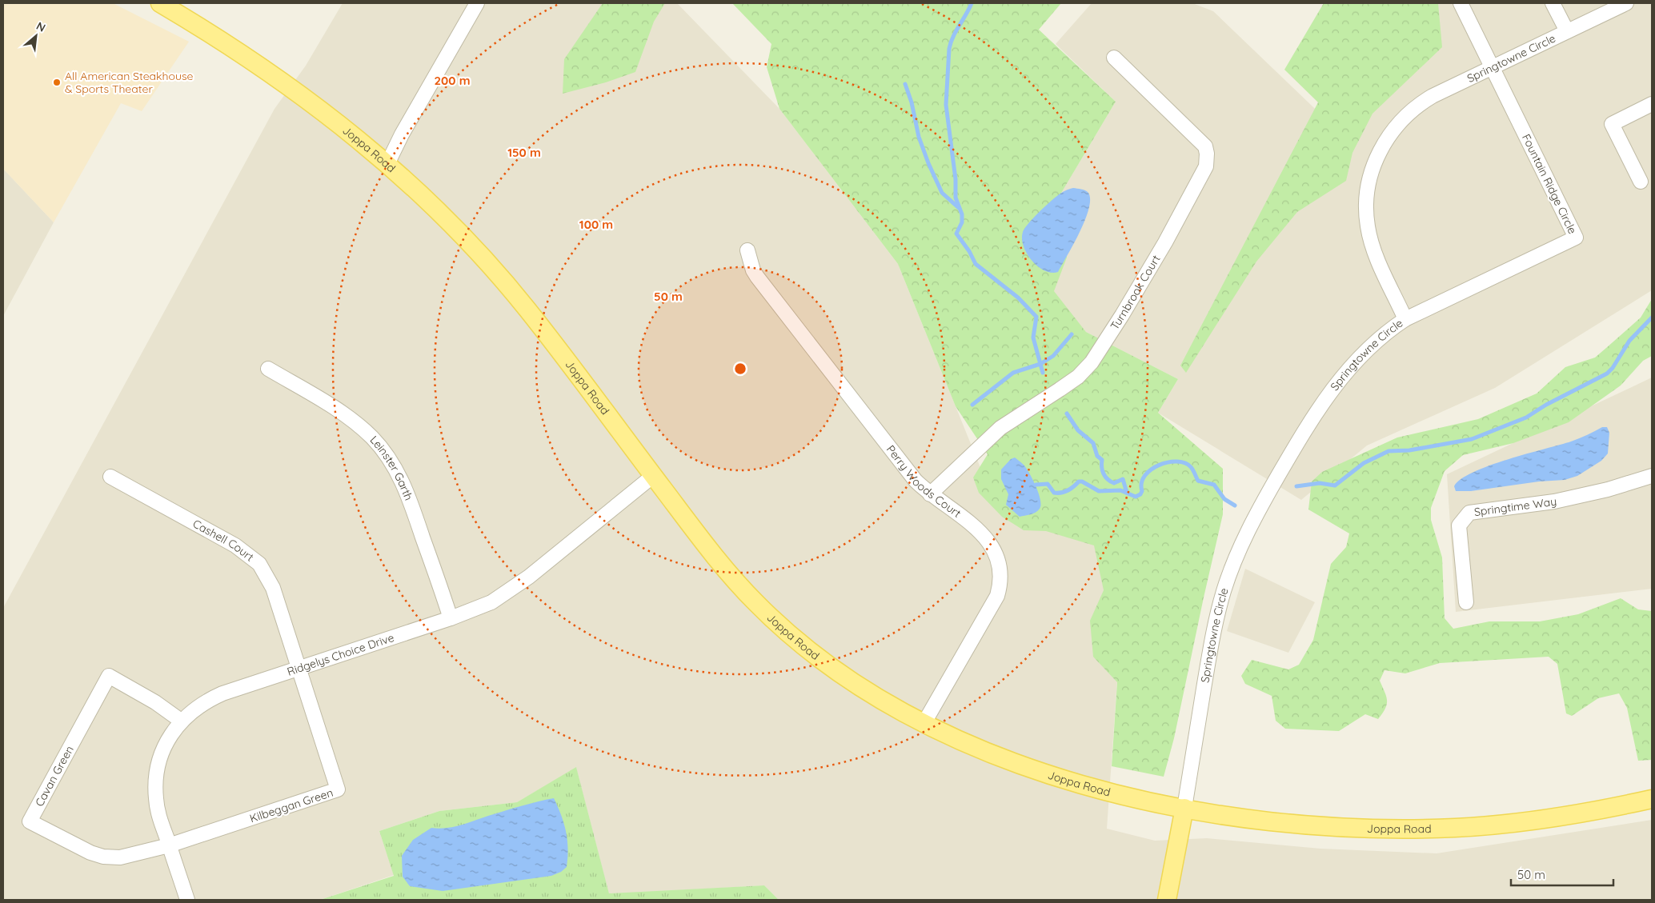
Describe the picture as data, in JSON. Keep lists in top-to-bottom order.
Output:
{
  "streets": {
    "main road": ["Joppa Road"],
    "street": [
      "Springtowne Circle",
      "Fountain Ridge Circle",
      "Turnbrook Court",
      "Leinster Garth",
      "Perry Woods Court",
      "Springtime Way",
      "Cashell Court",
      "Ridgelys Choice Drive",
      "Cavan Green",
      "Kilbeggan Green"
    ]
  },
  "crossings": [
    ["Springtowne Circle", "Joppa Road"],
    ["Springtowne Circle", "Fountain Ridge Circle"],
    ["Joppa Road", "Perry Woods Court"],
    ["Joppa Road", "Ridgelys Choice Drive"],
    ["Turnbrook Court", "Perry Woods Court"],
    ["Leinster Garth", "Ridgelys Choice Drive"],
    ["Cashell Court", "Ridgelys Choice Drive"],
    ["Cashell Court", "Kilbeggan Green"],
    ["Ridgelys Choice Drive", "Cavan Green"],
    ["Ridgelys Choice Drive", "Kilbeggan Green"],
    ["Cavan Green", "Kilbeggan Green"]
  ],
  "places": ["All American Steakhouse & Sports Theater"],
  "scale_bar": "50 m",
  "north": "top right",
  "rings": [
    "200 m",
    "150 m",
    "100 m",
    "50 m"
  ]
}
